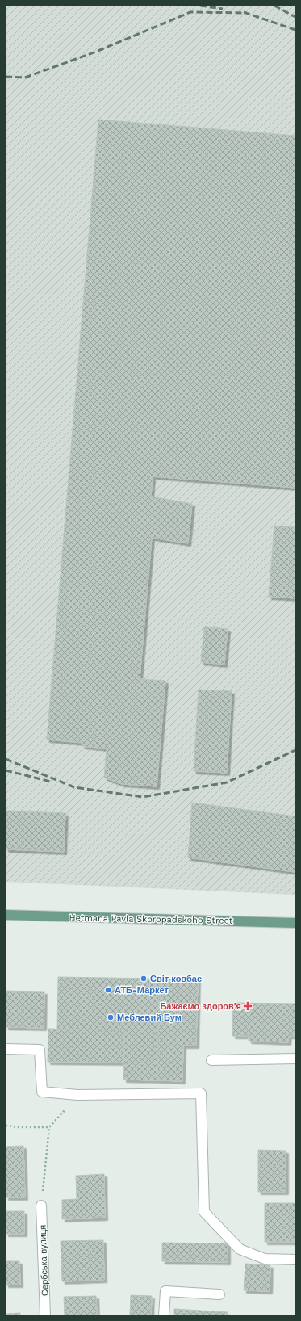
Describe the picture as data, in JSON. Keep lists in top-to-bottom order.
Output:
{
  "streets": {
    "main road": ["Hetmana Pavla Skoropadskoho Street"],
    "street": ["Сербська вулиця"]
  },
  "places": {
    "other": ["Світ ковбас", "АТБ-Маркет", "Меблевий Бум"],
    "health": ["Бажаємо здоров'я"]
  }
}
